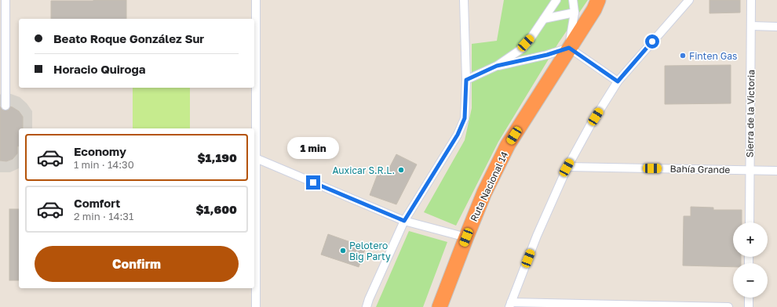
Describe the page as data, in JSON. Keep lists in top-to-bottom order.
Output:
{
  "streets": {
    "highway": ["Ruta Nacional 14"],
    "street": ["Sierra de la Victoria", "Bahía Grande"]
  },
  "crossings": [
    ["Sierra de la Victoria", "Bahía Grande"]
  ],
  "places": ["Finten Gas", "Auxicar S.R.L.", "Pelotero Big Party"],
  "page": {
    "banner": ["Beato Roque González Sur", "Horacio Quiroga"],
    "list": [
      {
        "name": "Economy",
        "note": "1 min · 14:30",
        "value": "$1,190"
      },
      {
        "name": "Comfort",
        "note": "2 min · 14:31",
        "value": "$1,600"
      }
    ],
    "bubble": "1 min",
    "map_buttons": ["+", "−"],
    "buttons": "Confirm"
  }
}
